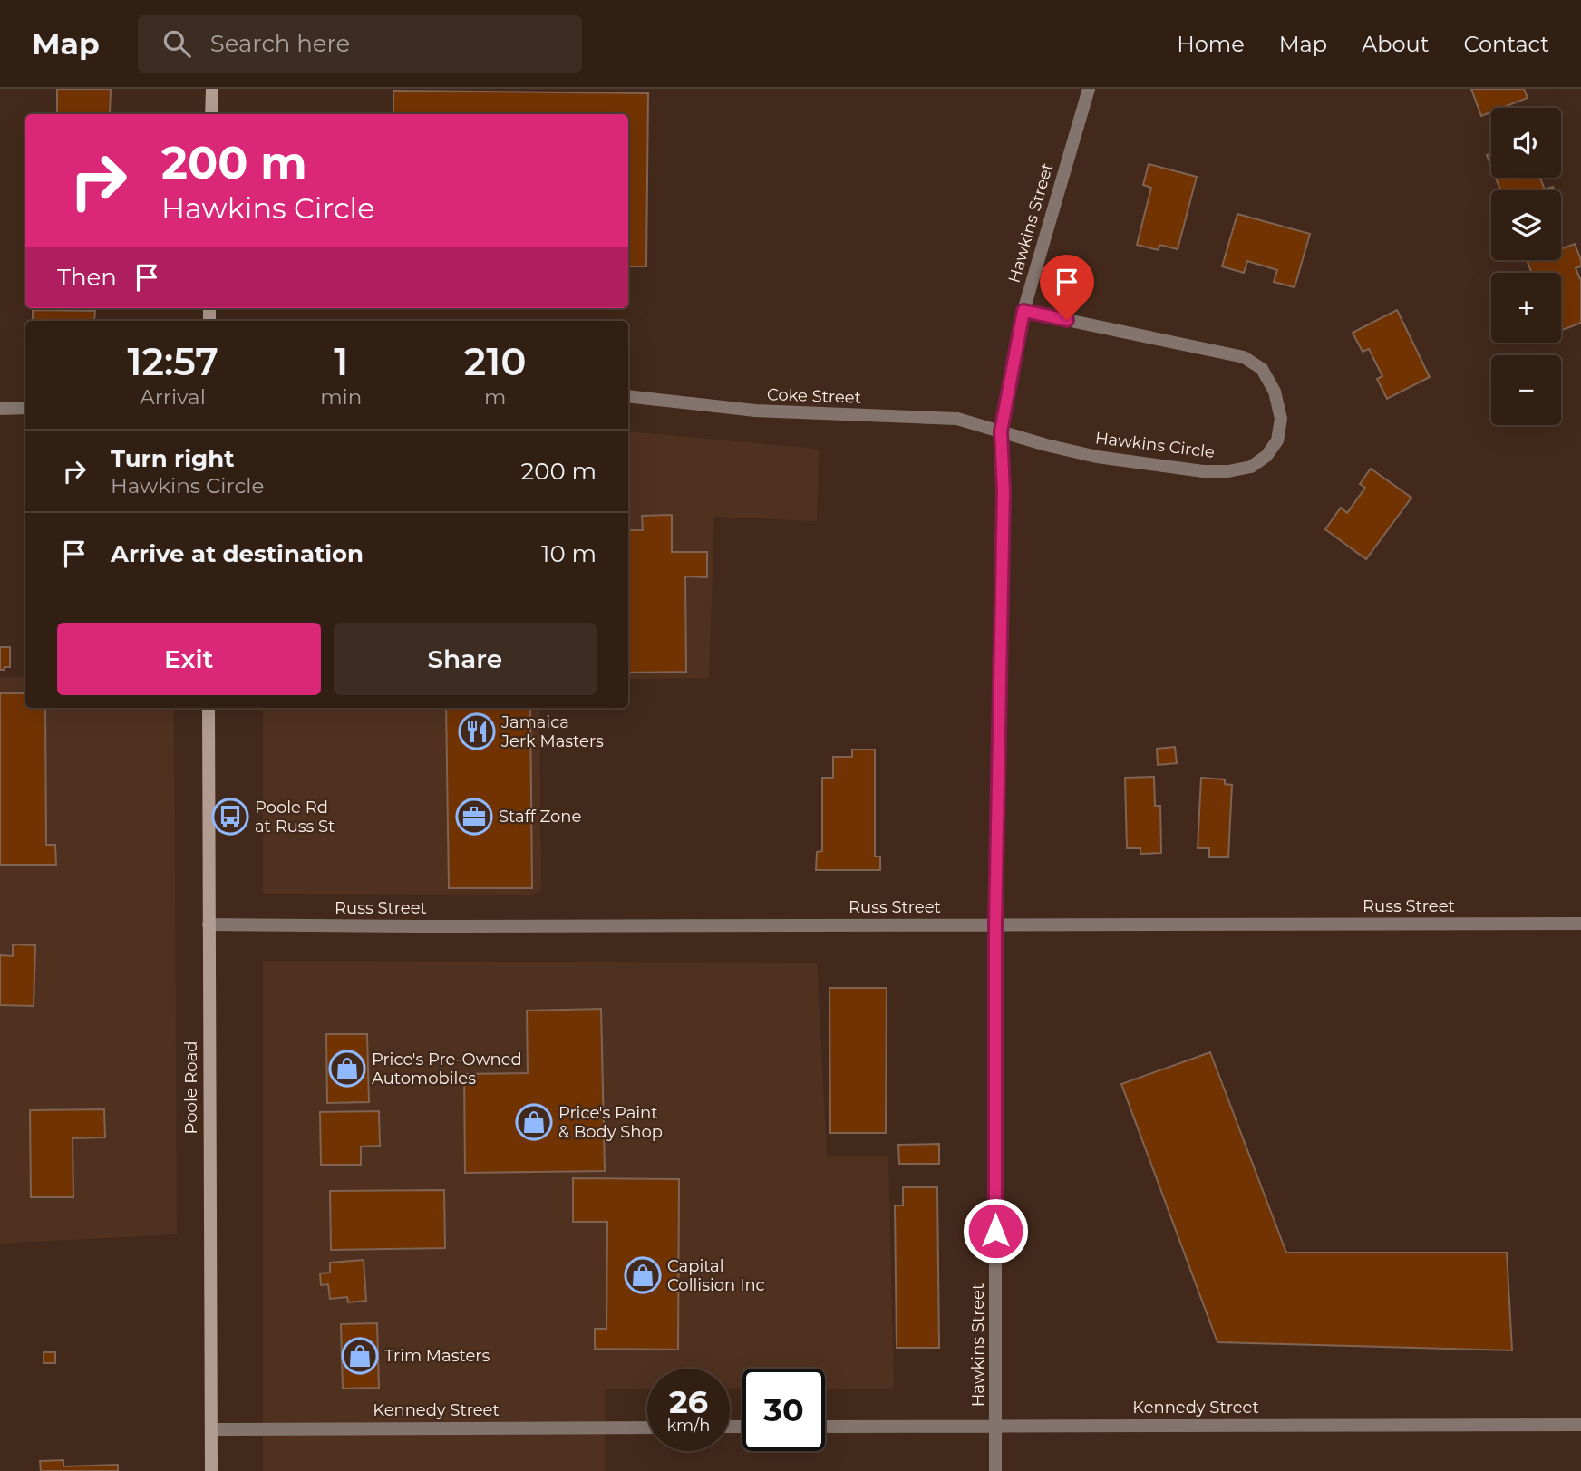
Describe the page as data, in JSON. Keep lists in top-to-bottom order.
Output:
{
  "streets": {
    "main road": ["Poole Road"],
    "street": [
      "Hawkins Street",
      "Coke Street",
      "Hawkins Circle",
      "Russ Street",
      "Kennedy Street"
    ]
  },
  "crossings": [
    ["Hawkins Street", "Coke Street"],
    ["Hawkins Street", "Hawkins Circle"],
    ["Hawkins Street", "Russ Street"],
    ["Hawkins Street", "Kennedy Street"],
    ["Coke Street", "Hawkins Circle"],
    ["Russ Street", "Poole Road"],
    ["Poole Road", "Kennedy Street"]
  ],
  "places": {
    "restaurant": ["Jamaica Jerk Masters"],
    "bus stop": ["Poole Rd at Russ St"],
    "office": ["Staff Zone"],
    "shop": [
      "Price's Pre-Owned Automobiles",
      "Price's Paint & Body Shop",
      "Capital Collision Inc",
      "Trim Masters"
    ]
  },
  "page": {
    "header": "Map",
    "search": "Search here",
    "nav": [
      "Home",
      "Map",
      "About",
      "Contact"
    ],
    "map_buttons": ["+", "−"],
    "turn": ["200 m", "Hawkins Circle"],
    "then": "Then",
    "eta": [
      "12:57",
      "Arrival",
      "1",
      "min",
      "210",
      "m"
    ],
    "list": [
      {
        "name": "Turn right",
        "note": "Hawkins Circle",
        "value": "200 m"
      },
      {
        "name": "Arrive at destination",
        "value": "10 m"
      }
    ],
    "buttons": ["Exit", "Share"],
    "speed": "26 km/h",
    "limit": "30"
  }
}
